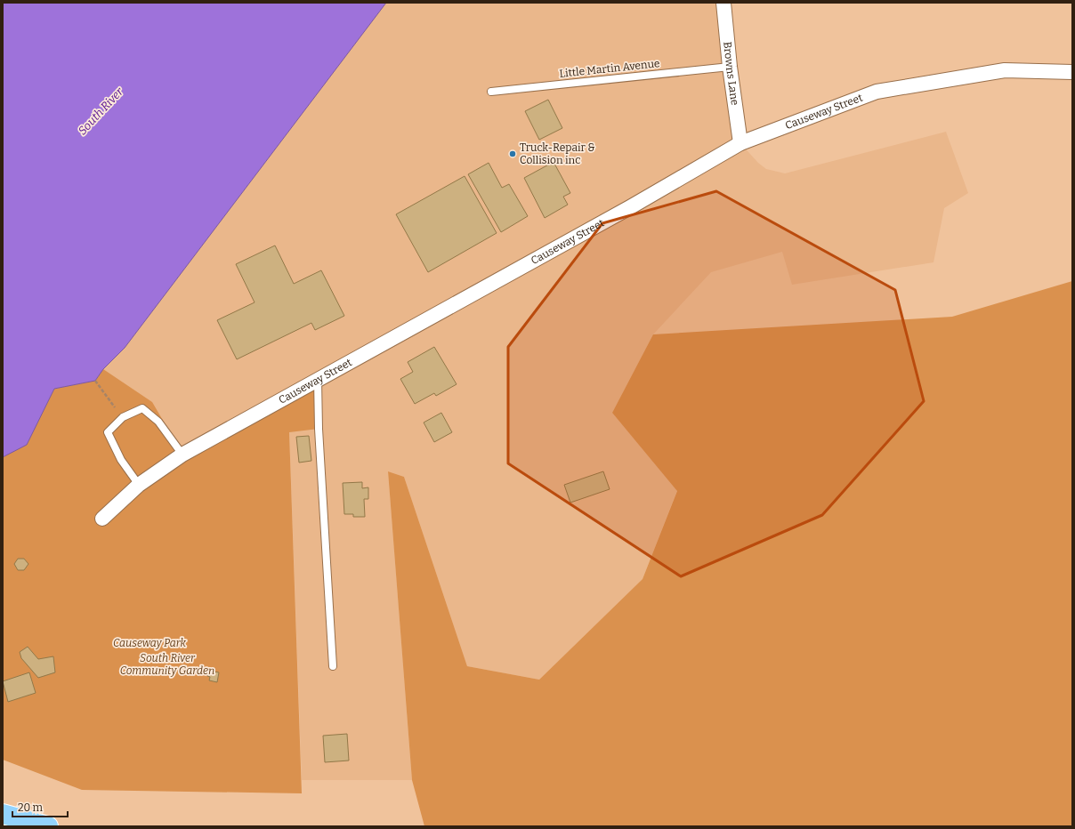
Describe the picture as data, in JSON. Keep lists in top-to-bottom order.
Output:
{
  "streets": {
    "street": ["Browns Lane", "Causeway Street"],
    "lane": ["Little Martin Avenue"]
  },
  "crossings": [
    ["Little Martin Avenue", "Browns Lane"],
    ["Browns Lane", "Causeway Street"]
  ],
  "water": ["South River"],
  "parks": ["Causeway Park", "South River Community Garden"],
  "places": ["Truck-Repair & Collision inc"],
  "scale_bar": "20 m"
}
